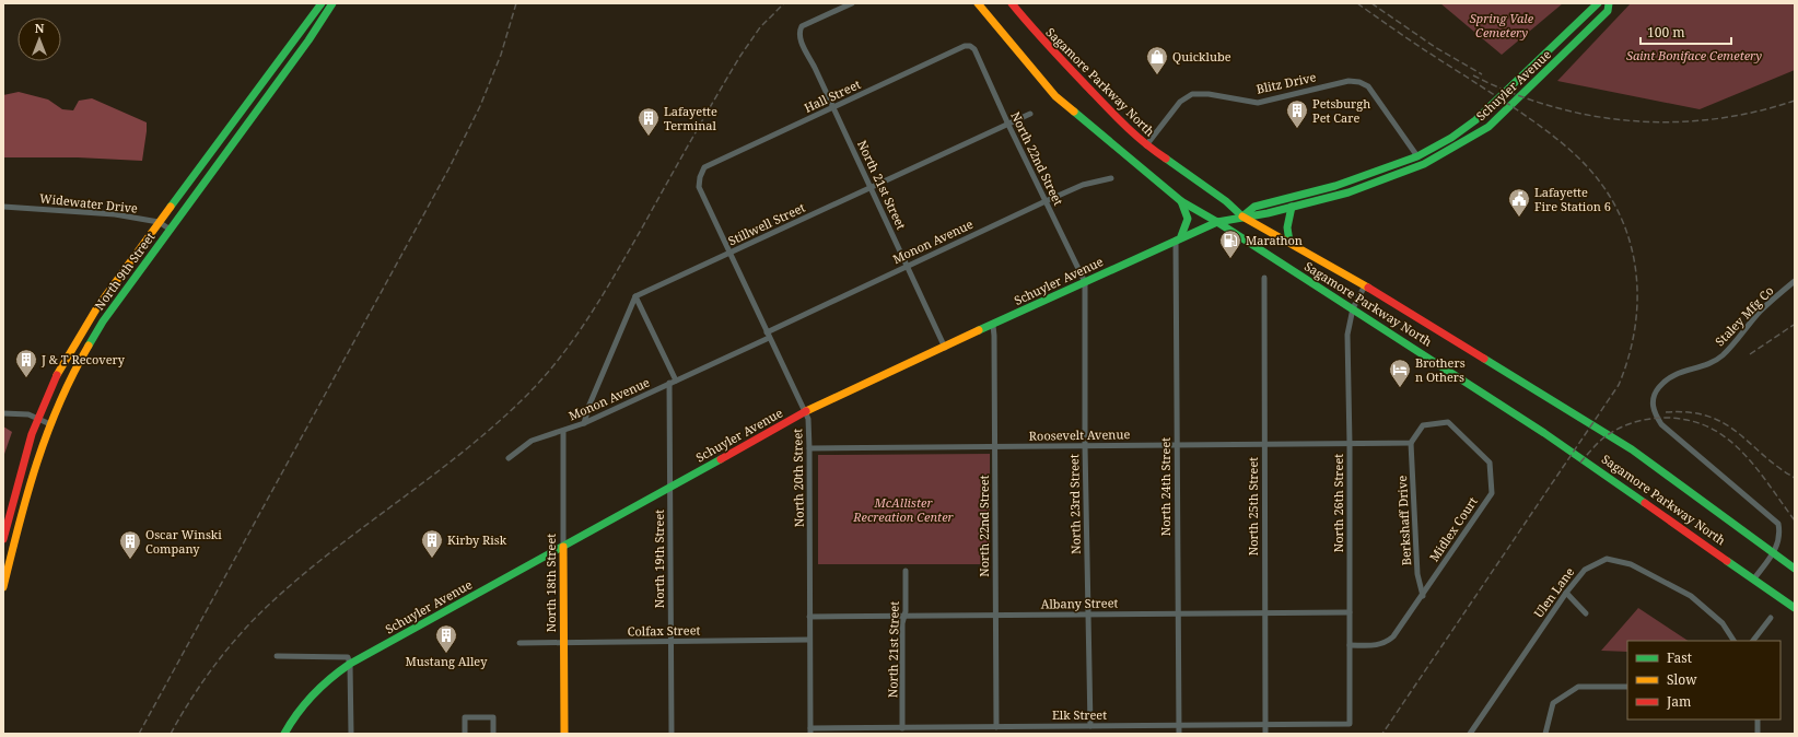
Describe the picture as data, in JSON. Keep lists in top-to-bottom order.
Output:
{
  "streets": {
    "main road": [
      "Sagamore Parkway North",
      "Schuyler Avenue",
      "North 9th Street",
      "North 18th Street"
    ],
    "street": [
      "Blitz Drive",
      "Hall Street",
      "North 22nd Street",
      "North 21st Street",
      "Widewater Drive",
      "Stillwell Street",
      "Monon Avenue",
      "Staley Mfg Co",
      "Roosevelt Avenue",
      "North 20th Street",
      "North 24th Street",
      "North 26th Street",
      "North 23rd Street",
      "North 25th Street",
      "Berkshaff Drive",
      "Midlex Court",
      "North 19th Street",
      "Ulen Lane",
      "Albany Street",
      "Colfax Street",
      "Elk Street"
    ]
  },
  "crossings": [
    ["Sagamore Parkway North", "Blitz Drive"],
    ["Sagamore Parkway North", "Schuyler Avenue"],
    ["Sagamore Parkway North", "Staley Mfg Co"],
    ["Sagamore Parkway North", "North 26th Street"],
    ["Blitz Drive", "Schuyler Avenue"],
    ["Schuyler Avenue", "North 22nd Street"],
    ["Schuyler Avenue", "North 21st Street"],
    ["Schuyler Avenue", "North 20th Street"],
    ["Schuyler Avenue", "North 24th Street"],
    ["Schuyler Avenue", "North 23rd Street"],
    ["Schuyler Avenue", "North 19th Street"],
    ["Schuyler Avenue", "North 18th Street"],
    ["Hall Street", "North 22nd Street"],
    ["Hall Street", "North 21st Street"],
    ["Hall Street", "North 20th Street"],
    ["North 22nd Street", "Stillwell Street"],
    ["North 22nd Street", "Monon Avenue"],
    ["North 22nd Street", "Roosevelt Avenue"],
    ["North 22nd Street", "North 23rd Street"],
    ["North 22nd Street", "Albany Street"],
    ["North 22nd Street", "Elk Street"],
    ["North 21st Street", "Stillwell Street"],
    ["North 21st Street", "Monon Avenue"],
    ["North 21st Street", "Albany Street"],
    ["North 21st Street", "Elk Street"],
    ["Widewater Drive", "North 9th Street"],
    ["Stillwell Street", "North 20th Street"],
    ["Stillwell Street", "North 19th Street"],
    ["Monon Avenue", "North 20th Street"],
    ["Monon Avenue", "North 19th Street"],
    ["Monon Avenue", "North 18th Street"],
    ["Roosevelt Avenue", "North 20th Street"],
    ["Roosevelt Avenue", "North 24th Street"],
    ["Roosevelt Avenue", "North 26th Street"],
    ["Roosevelt Avenue", "North 23rd Street"],
    ["Roosevelt Avenue", "North 25th Street"],
    ["North 20th Street", "Albany Street"],
    ["North 20th Street", "Colfax Street"],
    ["North 20th Street", "Elk Street"],
    ["North 24th Street", "Albany Street"],
    ["North 24th Street", "Elk Street"],
    ["North 26th Street", "Midlex Court"],
    ["North 26th Street", "Albany Street"],
    ["North 26th Street", "Elk Street"],
    ["North 23rd Street", "Albany Street"],
    ["North 23rd Street", "Elk Street"],
    ["North 25th Street", "Albany Street"],
    ["North 25th Street", "Elk Street"],
    ["Berkshaff Drive", "Midlex Court"],
    ["North 19th Street", "Colfax Street"],
    ["North 18th Street", "Colfax Street"]
  ],
  "parks": ["Spring Vale Cemetery", "Saint Boniface Cemetery", "McAllister Recreation Center"],
  "places": {
    "shop": ["Quicklube"],
    "building": [
      "Petsburgh Pet Care",
      "Lafayette Terminal",
      "J & T Recovery",
      "Kirby Risk",
      "Oscar Winski Company",
      "Mustang Alley"
    ],
    "public building": ["Lafayette Fire Station 6"],
    "fuel station": ["Marathon"],
    "hotel": ["Brothers n Others"]
  },
  "legend": ["Fast", "Slow", "Jam"],
  "scale_bar": "100 m",
  "north": "top"
}
